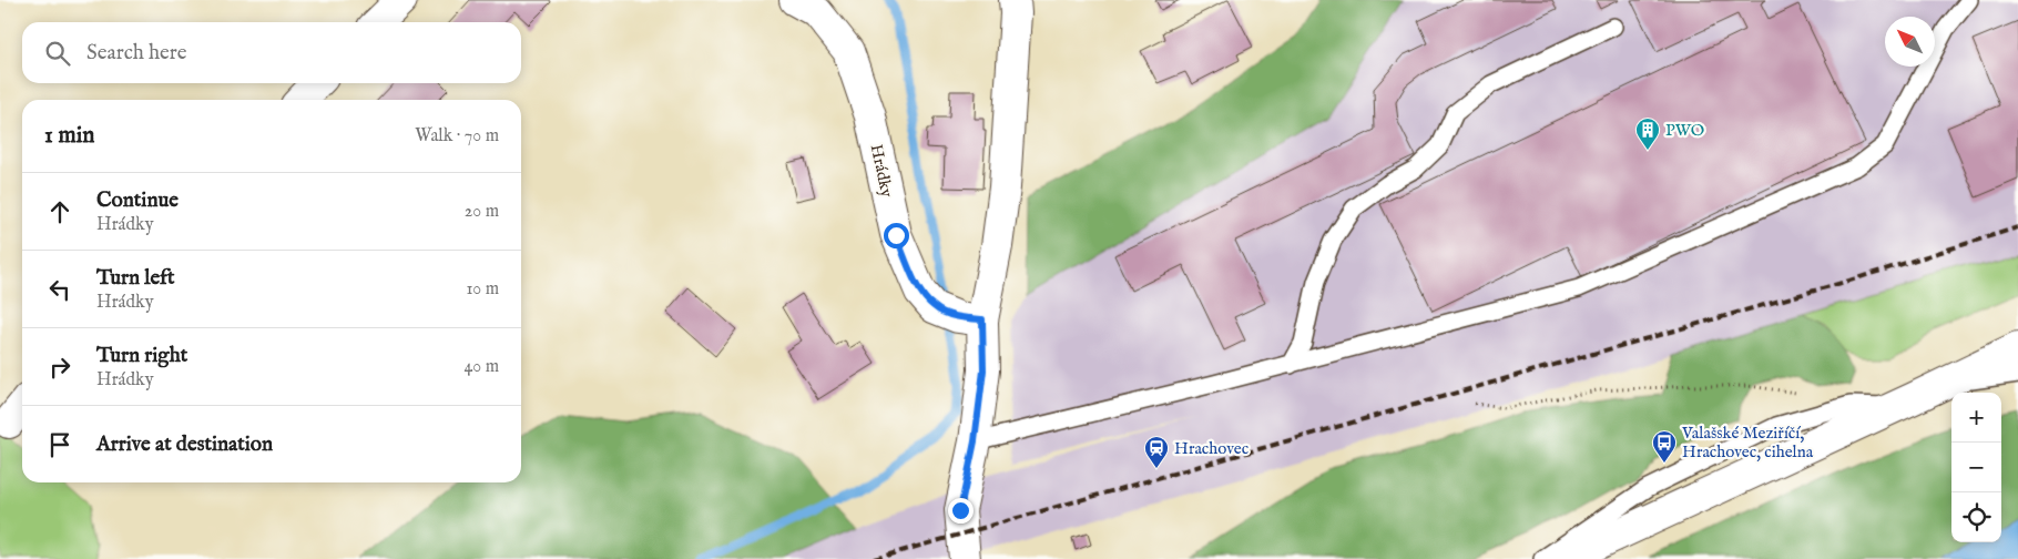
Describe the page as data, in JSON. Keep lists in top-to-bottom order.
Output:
{
  "streets": {
    "street": ["Hrádky"]
  },
  "places": {
    "building": ["PWO"],
    "bus stop": ["Valašské Meziříčí, Hrachovec, cihelna"],
    "station": ["Hrachovec"]
  },
  "north": "top left",
  "page": {
    "search": "Search here",
    "heading": ["1 min", "Walk · 70 m"],
    "list": [
      ["Continue", "Hrádky", "20 m"],
      ["Turn left", "Hrádky", "10 m"],
      ["Turn right", "Hrádky", "40 m"],
      "Arrive at destination"
    ],
    "map_buttons": ["+", "−"]
  }
}
